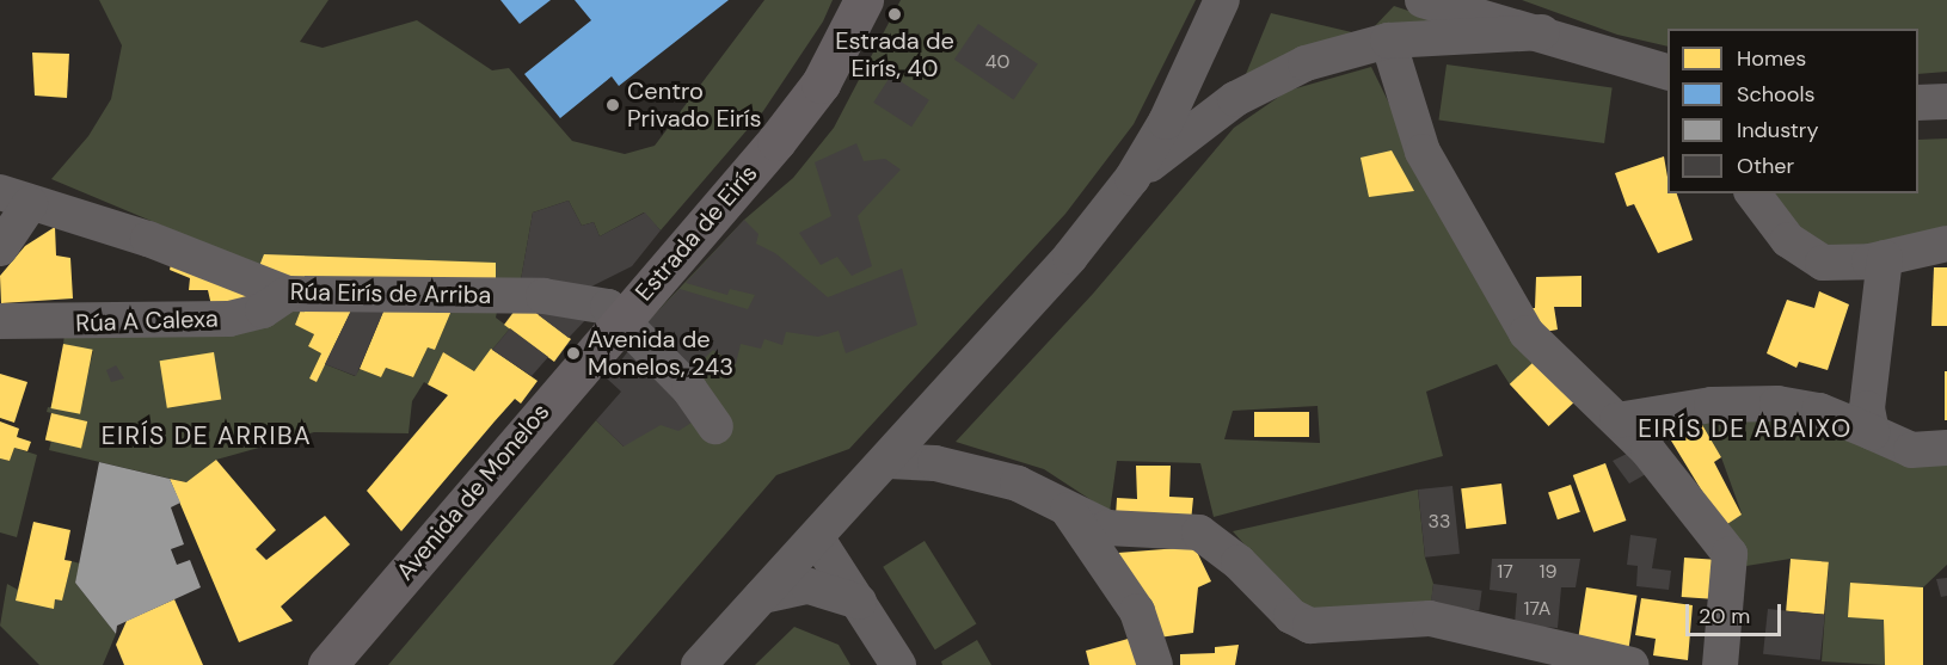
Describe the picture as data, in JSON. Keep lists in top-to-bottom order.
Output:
{
  "streets": {
    "street": [
      "Estrada de Eirís",
      "Rúa Eirís de Arriba",
      "Rúa A Calexa",
      "Avenida de Monelos"
    ]
  },
  "crossings": [
    ["Estrada de Eirís", "Rúa Eirís de Arriba"],
    ["Estrada de Eirís", "Avenida de Monelos"],
    ["Rúa Eirís de Arriba", "Rúa A Calexa"],
    ["Rúa Eirís de Arriba", "Avenida de Monelos"]
  ],
  "districts": ["EIRÍS DE ABAIXO", "EIRÍS DE ARRIBA"],
  "places": ["Estrada de Eirís, 40", "Centro Privado Eirís", "Avenida de Monelos, 243"],
  "house_numbers": [
    "40",
    "33",
    "17",
    "19",
    "17A"
  ],
  "legend": [
    "Homes",
    "Schools",
    "Industry",
    "Other"
  ],
  "scale_bar": "20 m"
}
